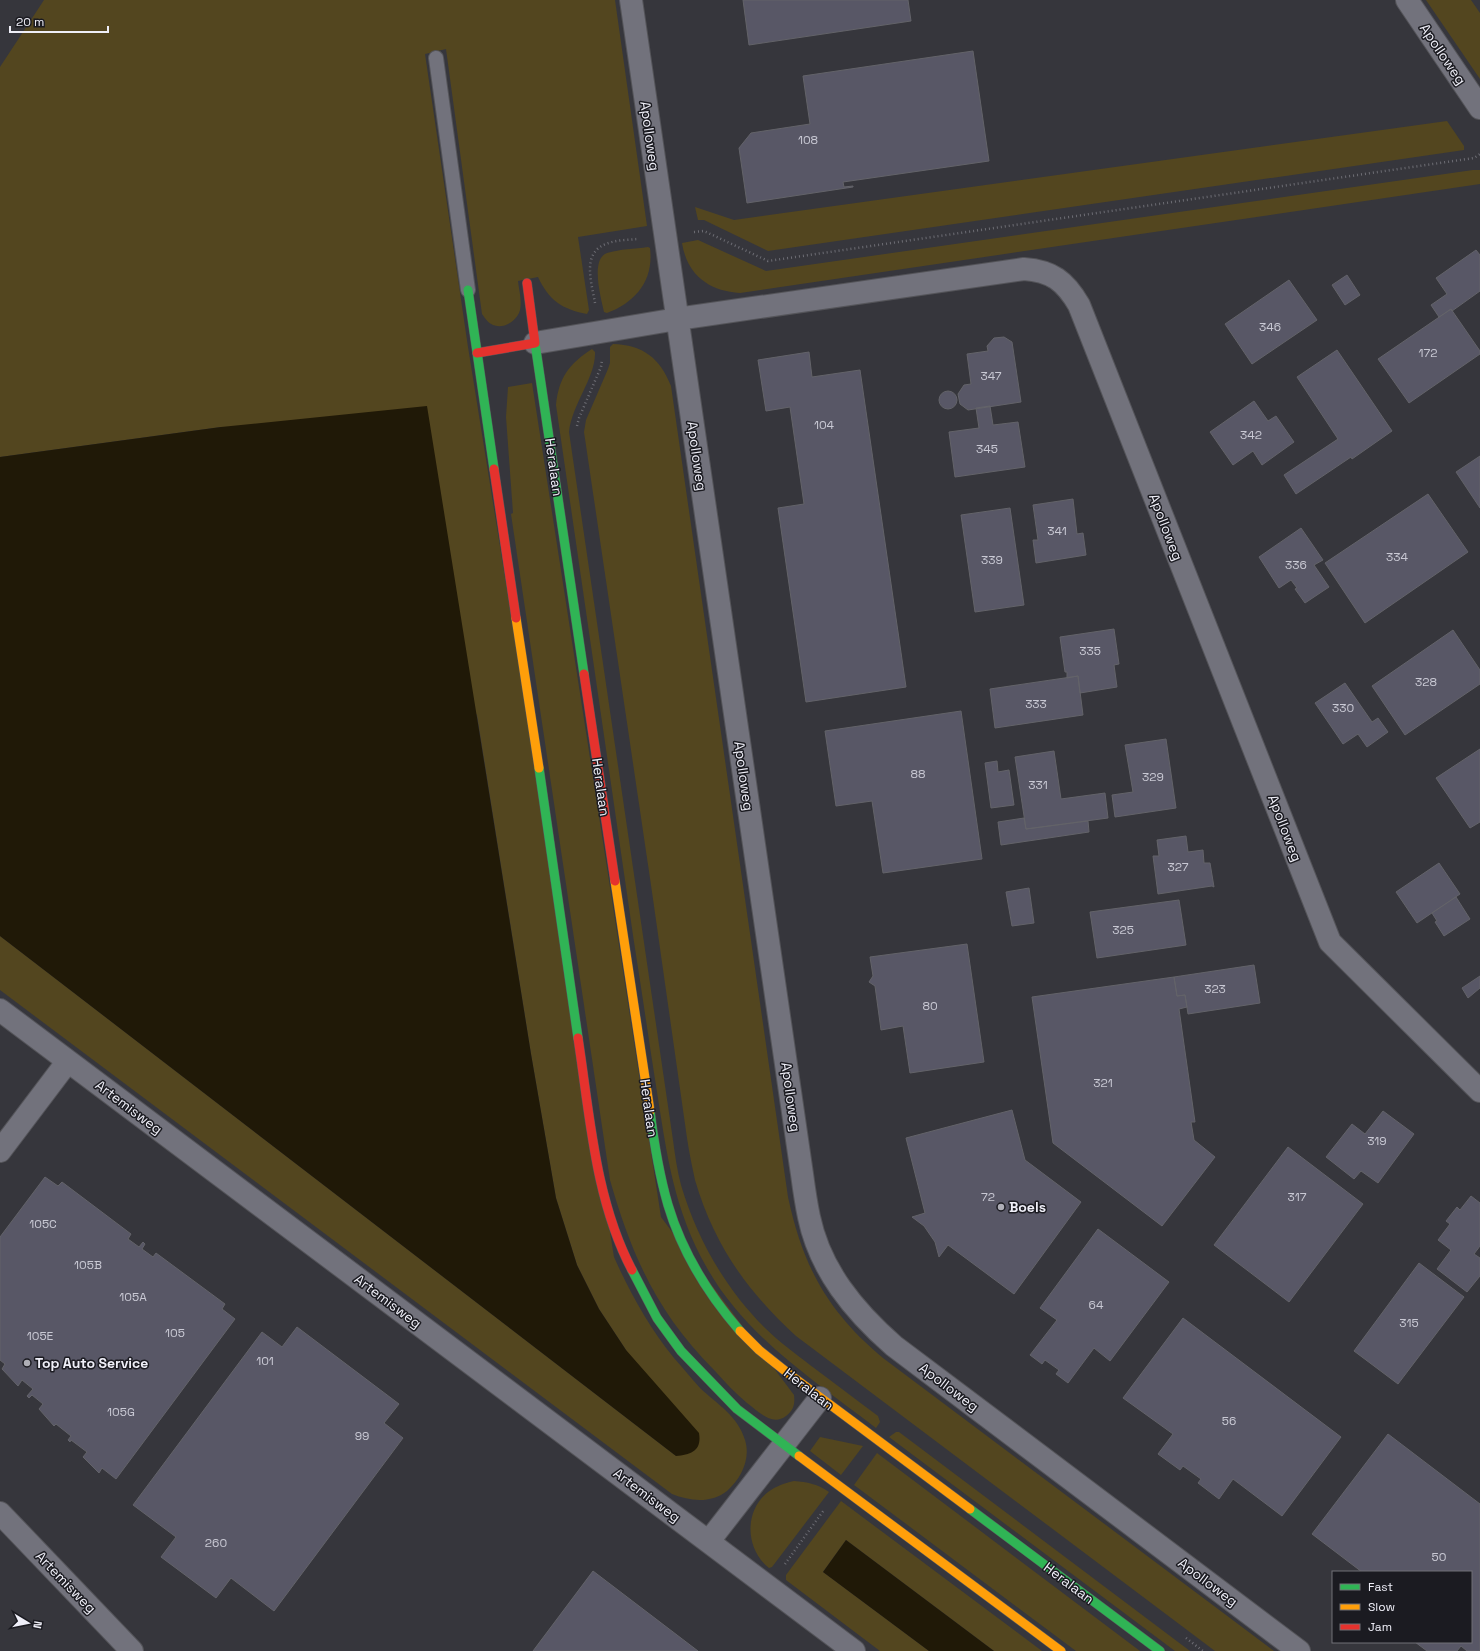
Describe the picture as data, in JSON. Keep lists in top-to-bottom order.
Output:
{
  "streets": {
    "street": ["Apolloweg", "Heralaan", "Artemisweg"]
  },
  "places": ["Boels", "Top Auto Service"],
  "house_numbers": [
    "108",
    "346",
    "172",
    "347",
    "104",
    "342",
    "345",
    "341",
    "334",
    "339",
    "336",
    "335",
    "328",
    "333",
    "330",
    "88",
    "329",
    "331",
    "327",
    "325",
    "323",
    "80",
    "321",
    "319",
    "72",
    "317",
    "105C",
    "105B",
    "105A",
    "64",
    "315",
    "105",
    "105E",
    "101",
    "105G",
    "56",
    "99",
    "260",
    "50"
  ],
  "legend": ["Fast", "Slow", "Jam"],
  "scale_bar": "20 m",
  "north": "right"
}
